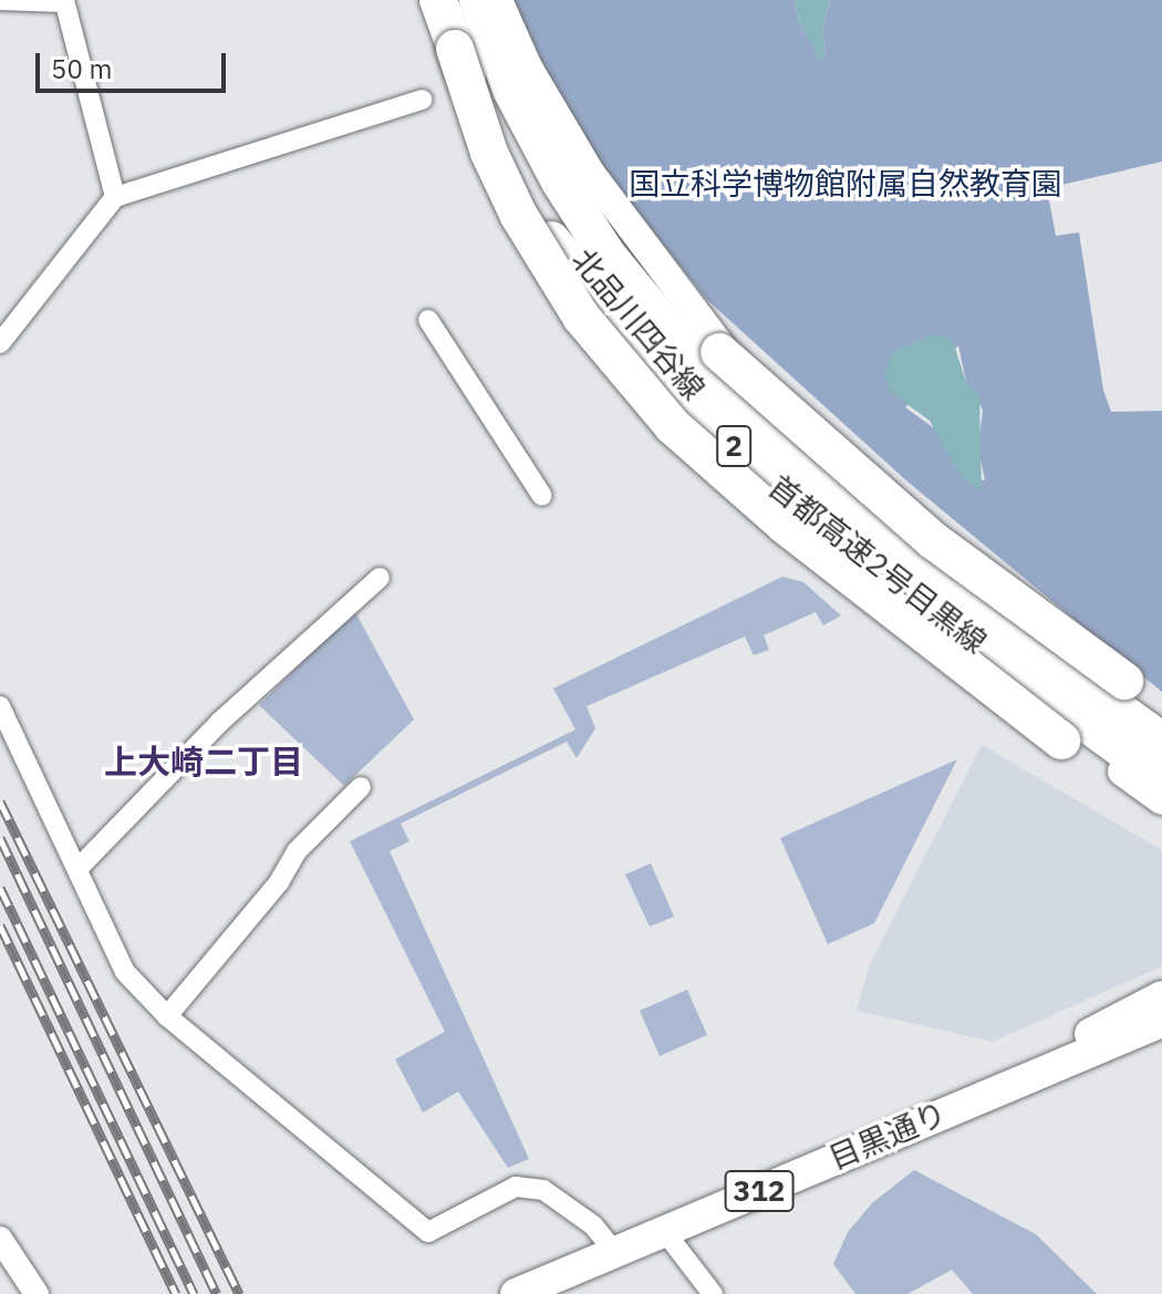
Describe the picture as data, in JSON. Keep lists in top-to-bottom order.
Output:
{
  "streets": {
    "highway": ["2", "首都高速2号目黒線"],
    "main road": ["北品川四谷線", "目黒通り", "312"]
  },
  "districts": ["上大崎二丁目"],
  "parks": ["国立科学博物館附属自然教育園"],
  "scale_bar": "50 m"
}
